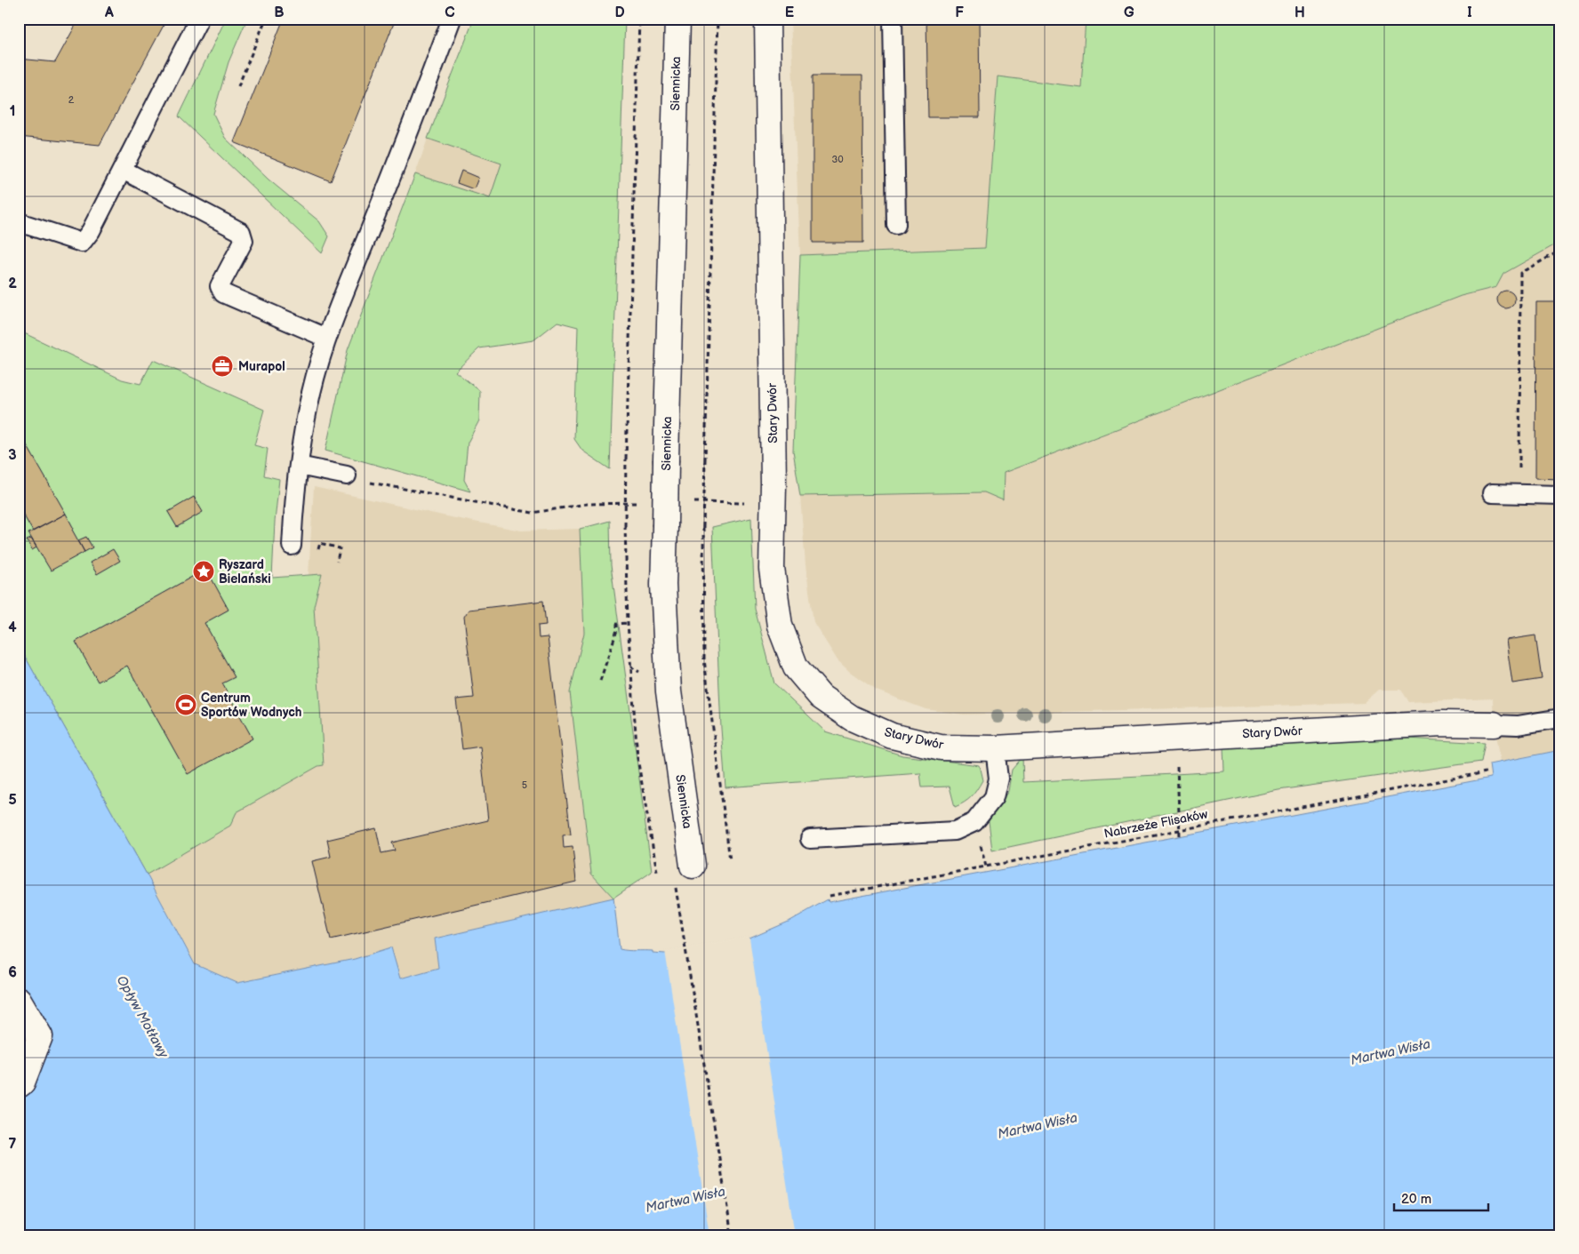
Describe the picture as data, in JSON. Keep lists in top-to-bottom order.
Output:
{
  "streets": {
    "street": ["Siennicka", "Stary Dwór"],
    "path": ["Nabrzeże Flisaków"]
  },
  "water": ["Opływ Motławy", "Martwa Wisła"],
  "places": {
    "office": ["Murapol"],
    "place": ["Ryszard Bielański"],
    "sports": ["Centrum Sportów Wodnych"]
  },
  "house_numbers": ["2", "30", "5"],
  "scale_bar": "20 m",
  "grid": {
    "columns": [
      "A",
      "B",
      "C",
      "D",
      "E",
      "F",
      "G",
      "H",
      "I"
    ],
    "rows": [
      "1",
      "2",
      "3",
      "4",
      "5",
      "6",
      "7"
    ]
  }
}
